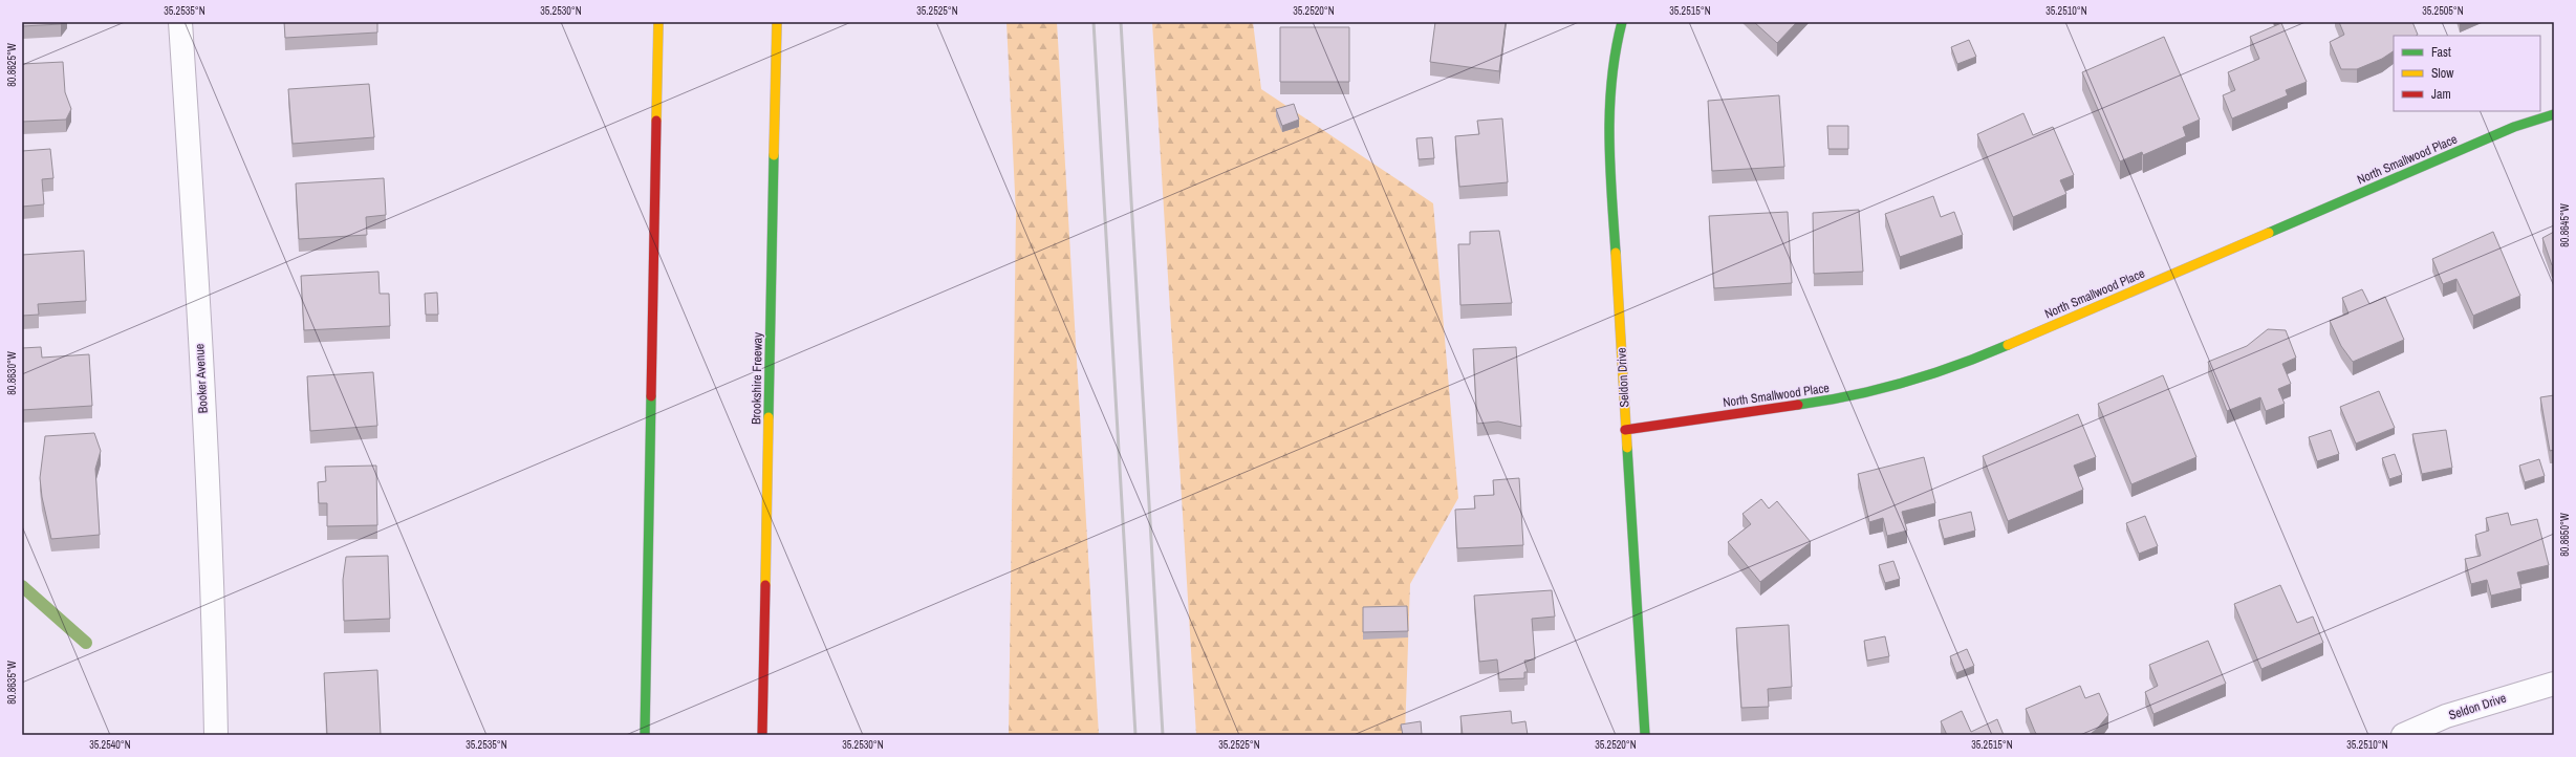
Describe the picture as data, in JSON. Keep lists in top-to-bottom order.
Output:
{
  "streets": {
    "main road": ["North Smallwood Place", "Seldon Drive", "Brookshire Freeway"],
    "street": ["Booker Avenue"]
  },
  "crossings": [
    ["North Smallwood Place", "Seldon Drive"]
  ],
  "legend": ["Fast", "Slow", "Jam"],
  "coordinates": [
    "35.2535°N",
    "35.2530°N",
    "35.2525°N",
    "35.2520°N",
    "35.2515°N",
    "35.2510°N",
    "35.2505°N",
    "80.8625°W",
    "80.8645°W",
    "80.8630°W",
    "80.8650°W",
    "80.8635°W",
    "35.2540°N"
  ]
}
